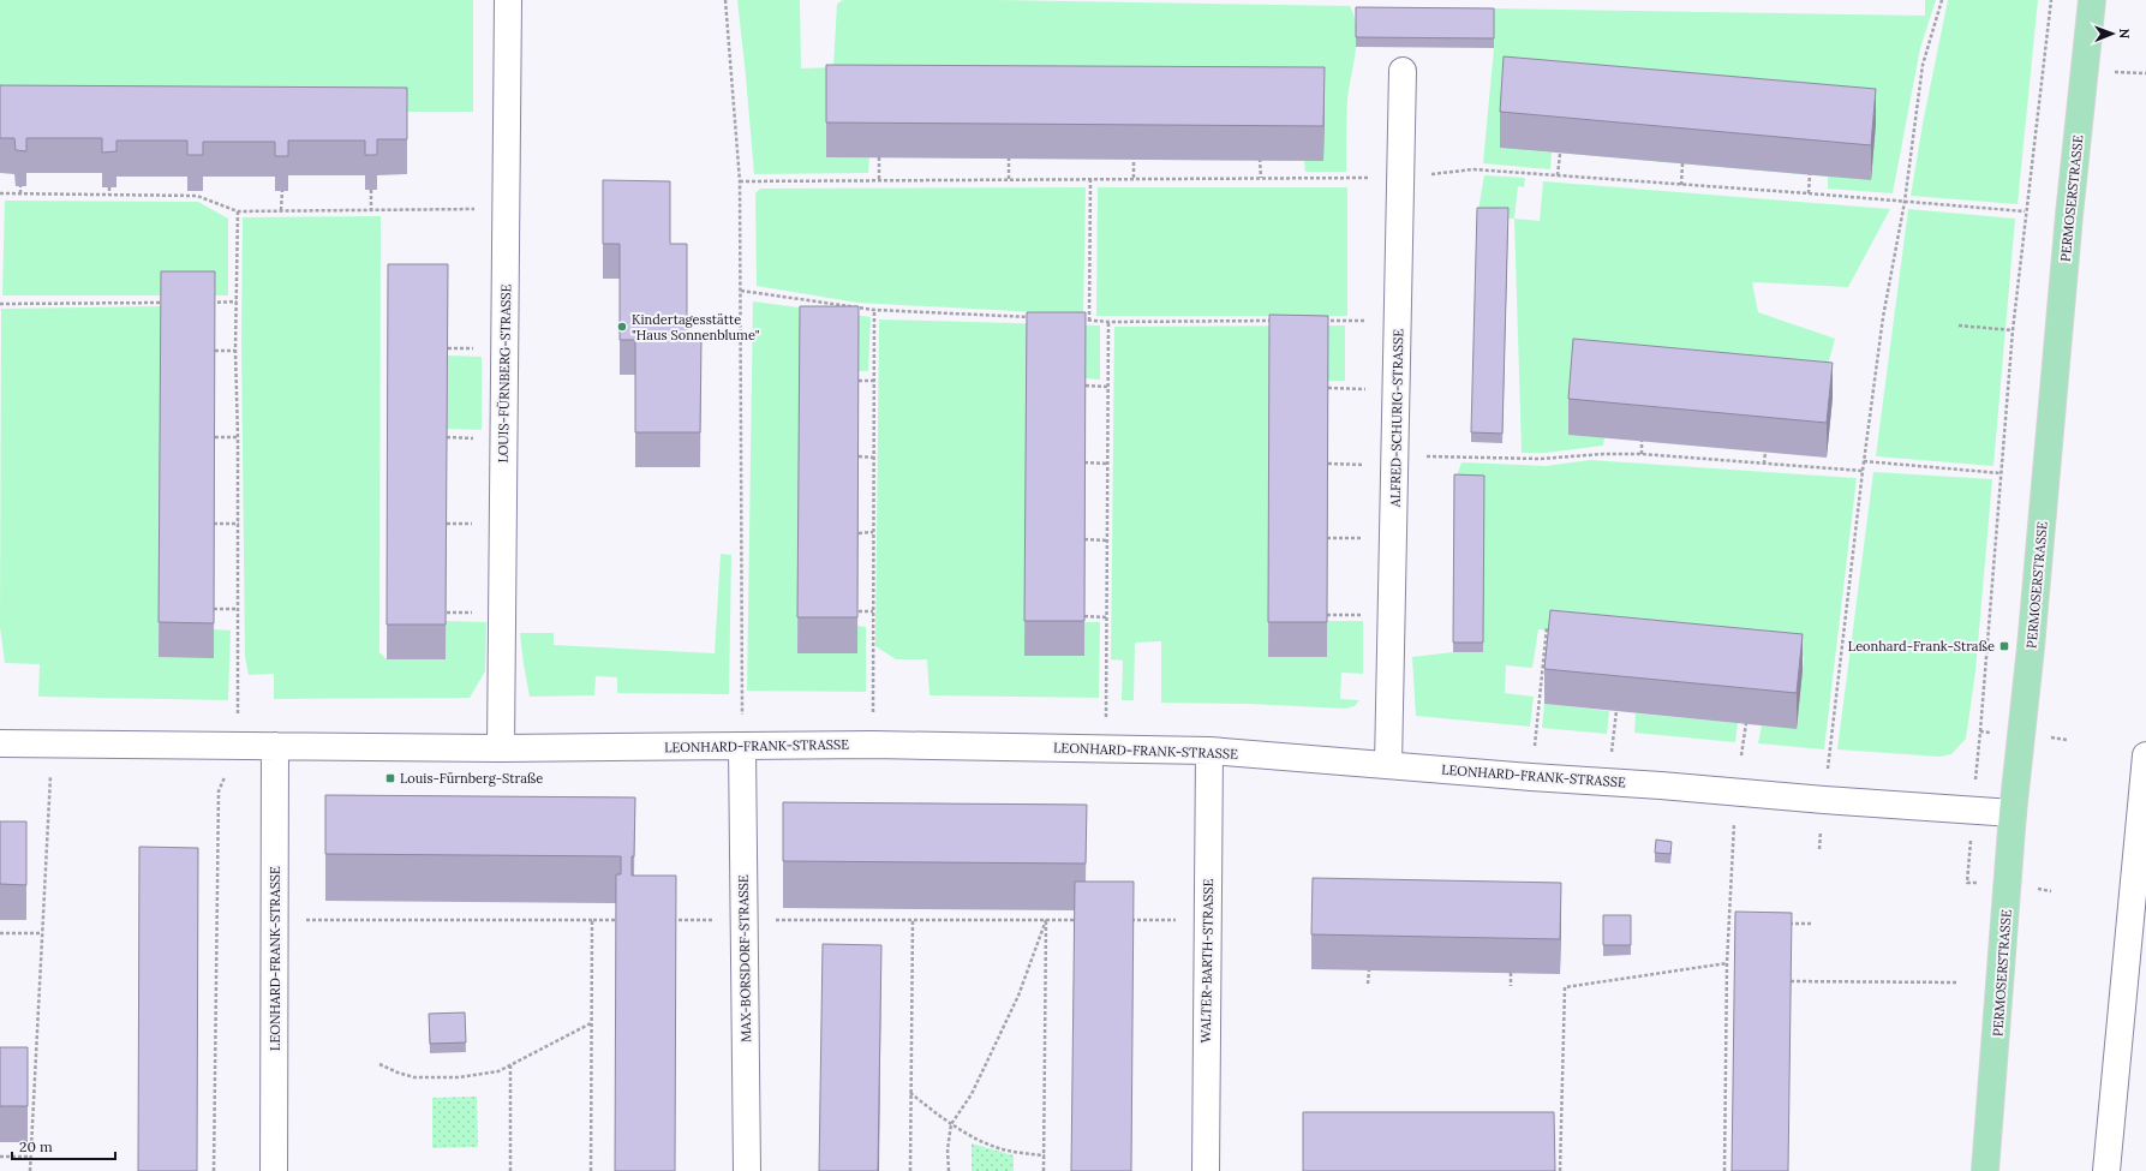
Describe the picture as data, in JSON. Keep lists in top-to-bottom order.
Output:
{
  "streets": {
    "main road": ["PERMOSERSTRASSE"],
    "street": [
      "LOUIS-FÜRNBERG-STRASSE",
      "ALFRED-SCHURIG-STRASSE",
      "LEONHARD-FRANK-STRASSE",
      "MAX-BORSDORF-STRASSE",
      "WALTER-BARTH-STRASSE"
    ]
  },
  "crossings": [
    ["PERMOSERSTRASSE", "LEONHARD-FRANK-STRASSE"],
    ["LOUIS-FÜRNBERG-STRASSE", "LEONHARD-FRANK-STRASSE"],
    ["ALFRED-SCHURIG-STRASSE", "LEONHARD-FRANK-STRASSE"],
    ["LEONHARD-FRANK-STRASSE", "MAX-BORSDORF-STRASSE"],
    ["LEONHARD-FRANK-STRASSE", "WALTER-BARTH-STRASSE"]
  ],
  "places": {
    "other": ["Kindertagesstätte \"Haus Sonnenblume\""],
    "transit": ["Leonhard-Frank-Straße", "Louis-Fürnberg-Straße"]
  },
  "scale_bar": "20 m",
  "north": "right"
}
